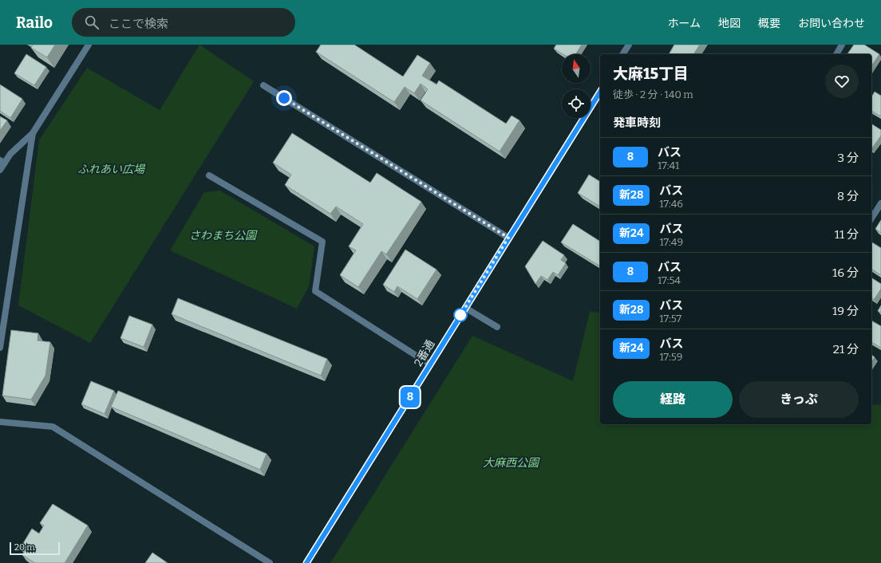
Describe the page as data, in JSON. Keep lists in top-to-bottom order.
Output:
{
  "streets": {
    "street": ["2番通"]
  },
  "parks": ["ふれあい広場", "さわまち公園", "大麻西公園"],
  "lines": ["bus line 8"],
  "scale_bar": "20 m",
  "north": "top",
  "page": {
    "header": "Railo",
    "search": "ここで検索",
    "nav": [
      "ホーム",
      "地図",
      "概要",
      "お問い合わせ"
    ],
    "on_map": "8",
    "heading": [
      ["大麻15丁目", "徒歩 · 2 分 · 140 m"],
      "発車時刻"
    ],
    "list": [
      {
        "mark": "8",
        "name": "バス",
        "note": "17:41",
        "value": "3 分"
      },
      {
        "mark": "新28",
        "name": "バス",
        "note": "17:46",
        "value": "8 分"
      },
      {
        "mark": "新24",
        "name": "バス",
        "note": "17:49",
        "value": "11 分"
      },
      {
        "mark": "8",
        "name": "バス",
        "note": "17:54",
        "value": "16 分"
      },
      {
        "mark": "新28",
        "name": "バス",
        "note": "17:57",
        "value": "19 分"
      },
      {
        "mark": "新24",
        "name": "バス",
        "note": "17:59",
        "value": "21 分"
      }
    ],
    "buttons": ["経路", "きっぷ"],
    "scale": "20 m"
  }
}
